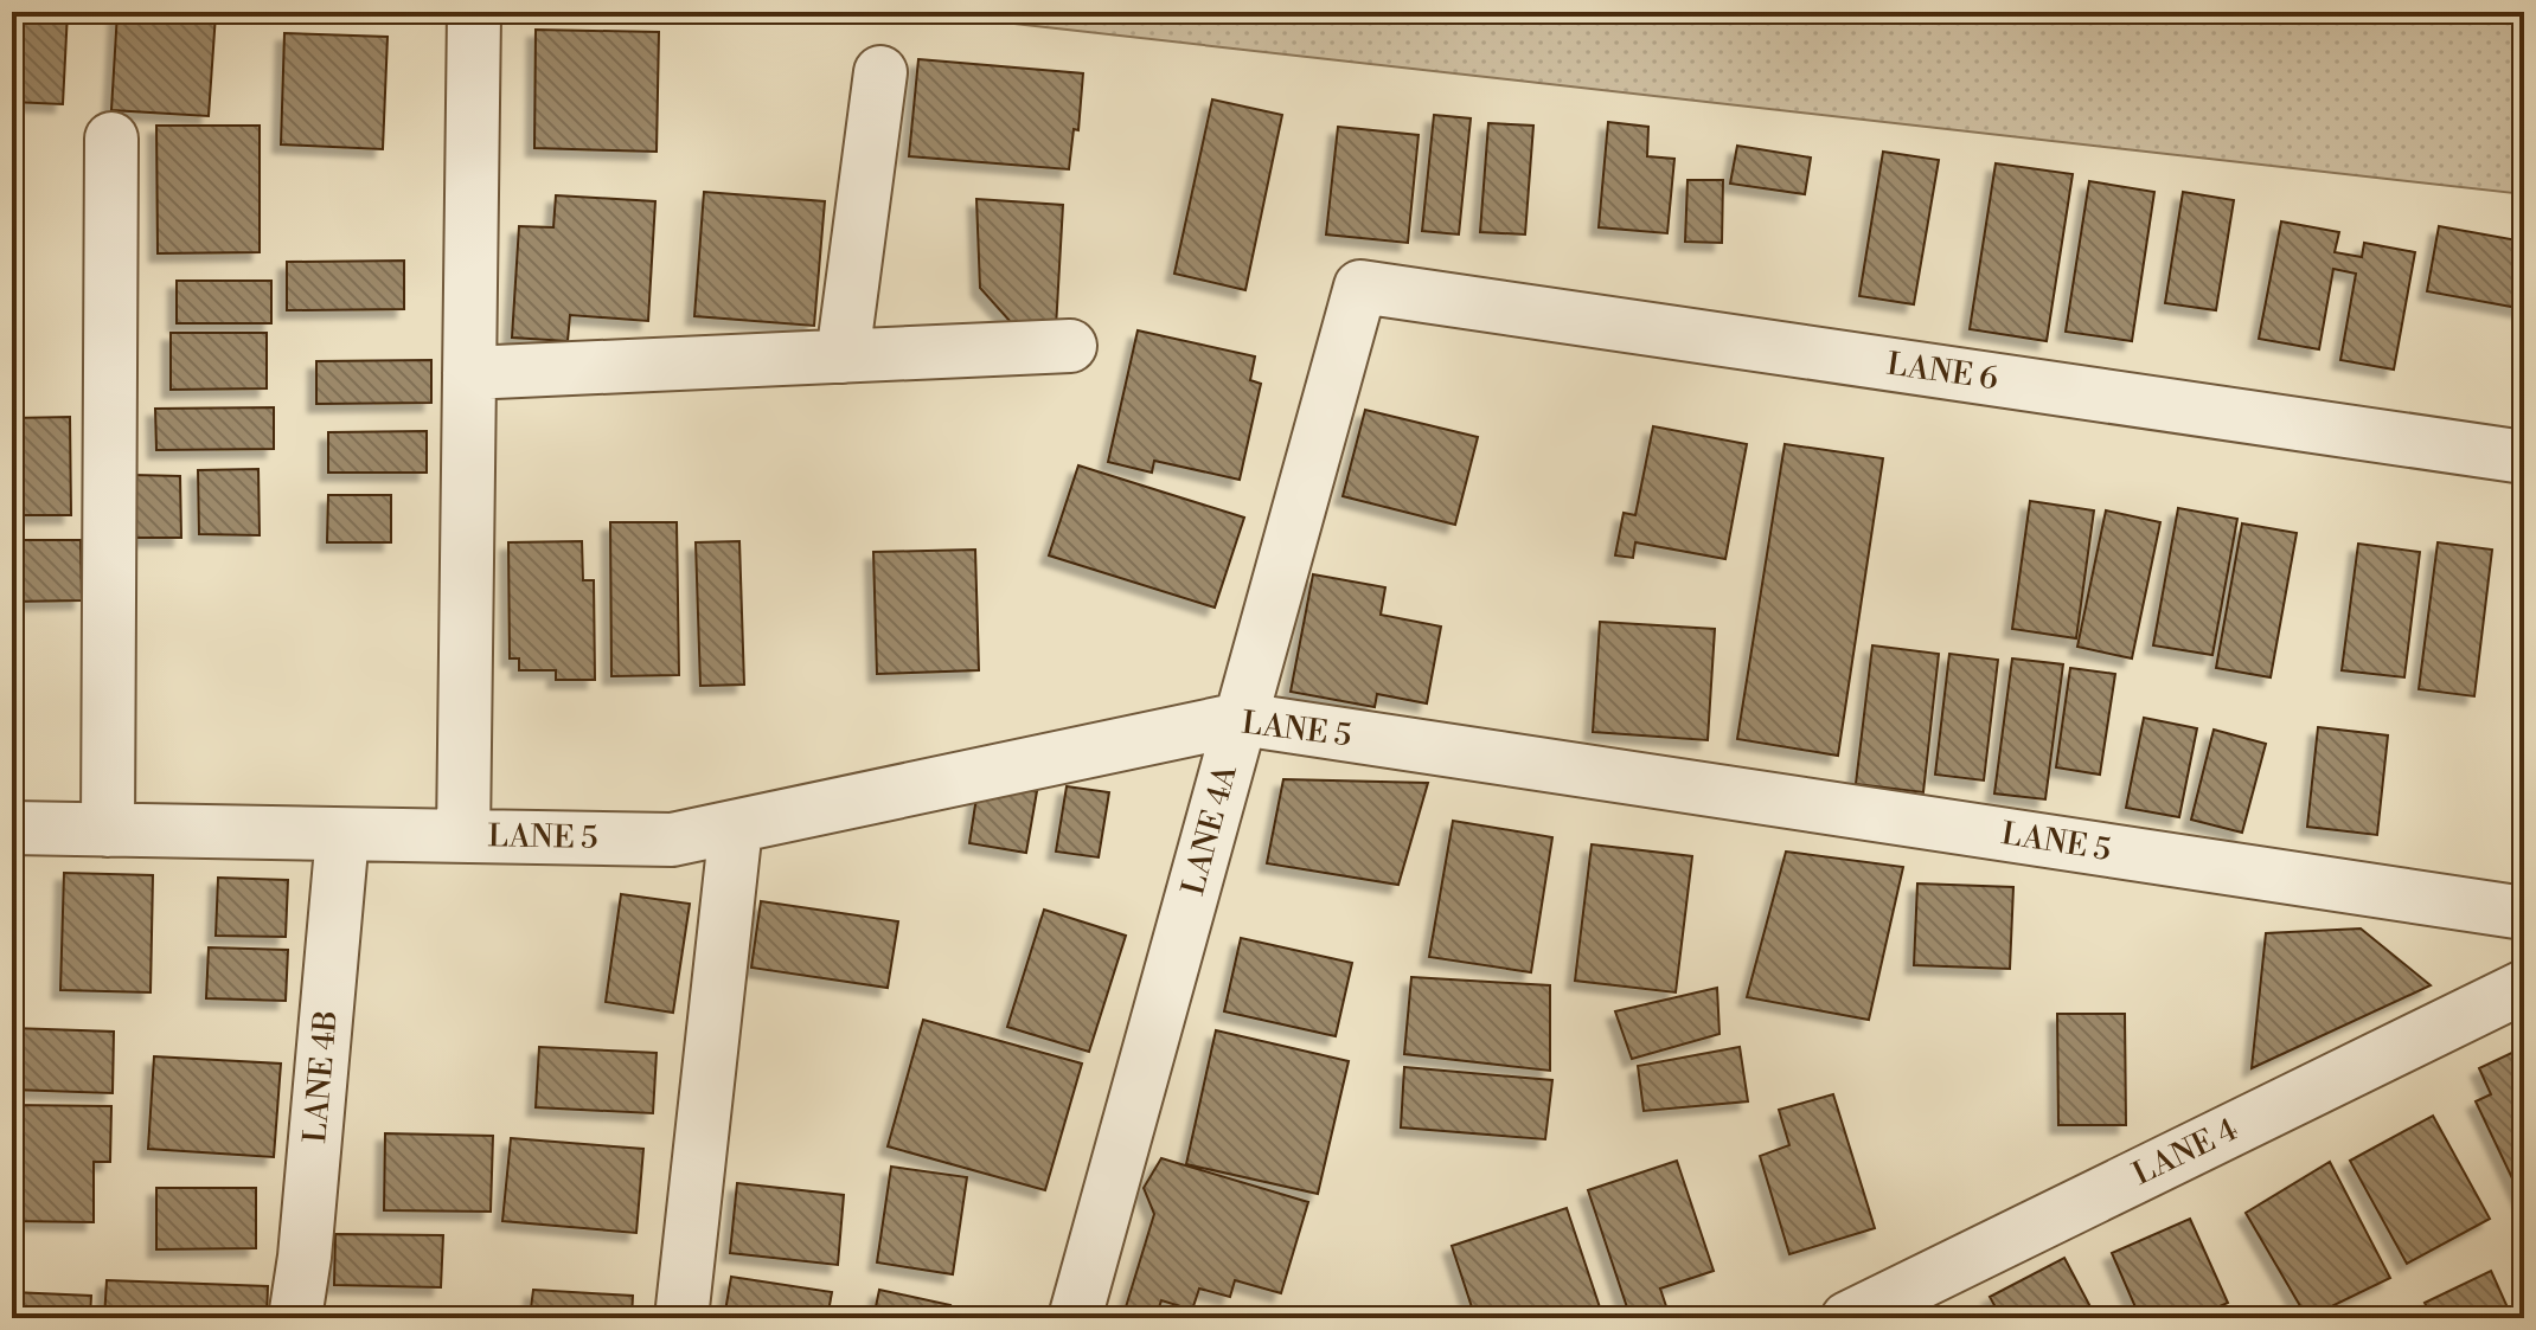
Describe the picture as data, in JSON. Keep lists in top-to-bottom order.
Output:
{
  "streets": {
    "street": [
      "LANE 6",
      "LANE 5",
      "LANE 4A",
      "LANE 4B",
      "LANE 4"
    ]
  },
  "crossings": [
    ["LANE 6", "LANE 4A"],
    ["LANE 5", "LANE 4A"],
    ["LANE 5", "LANE 4B"]
  ]
}
